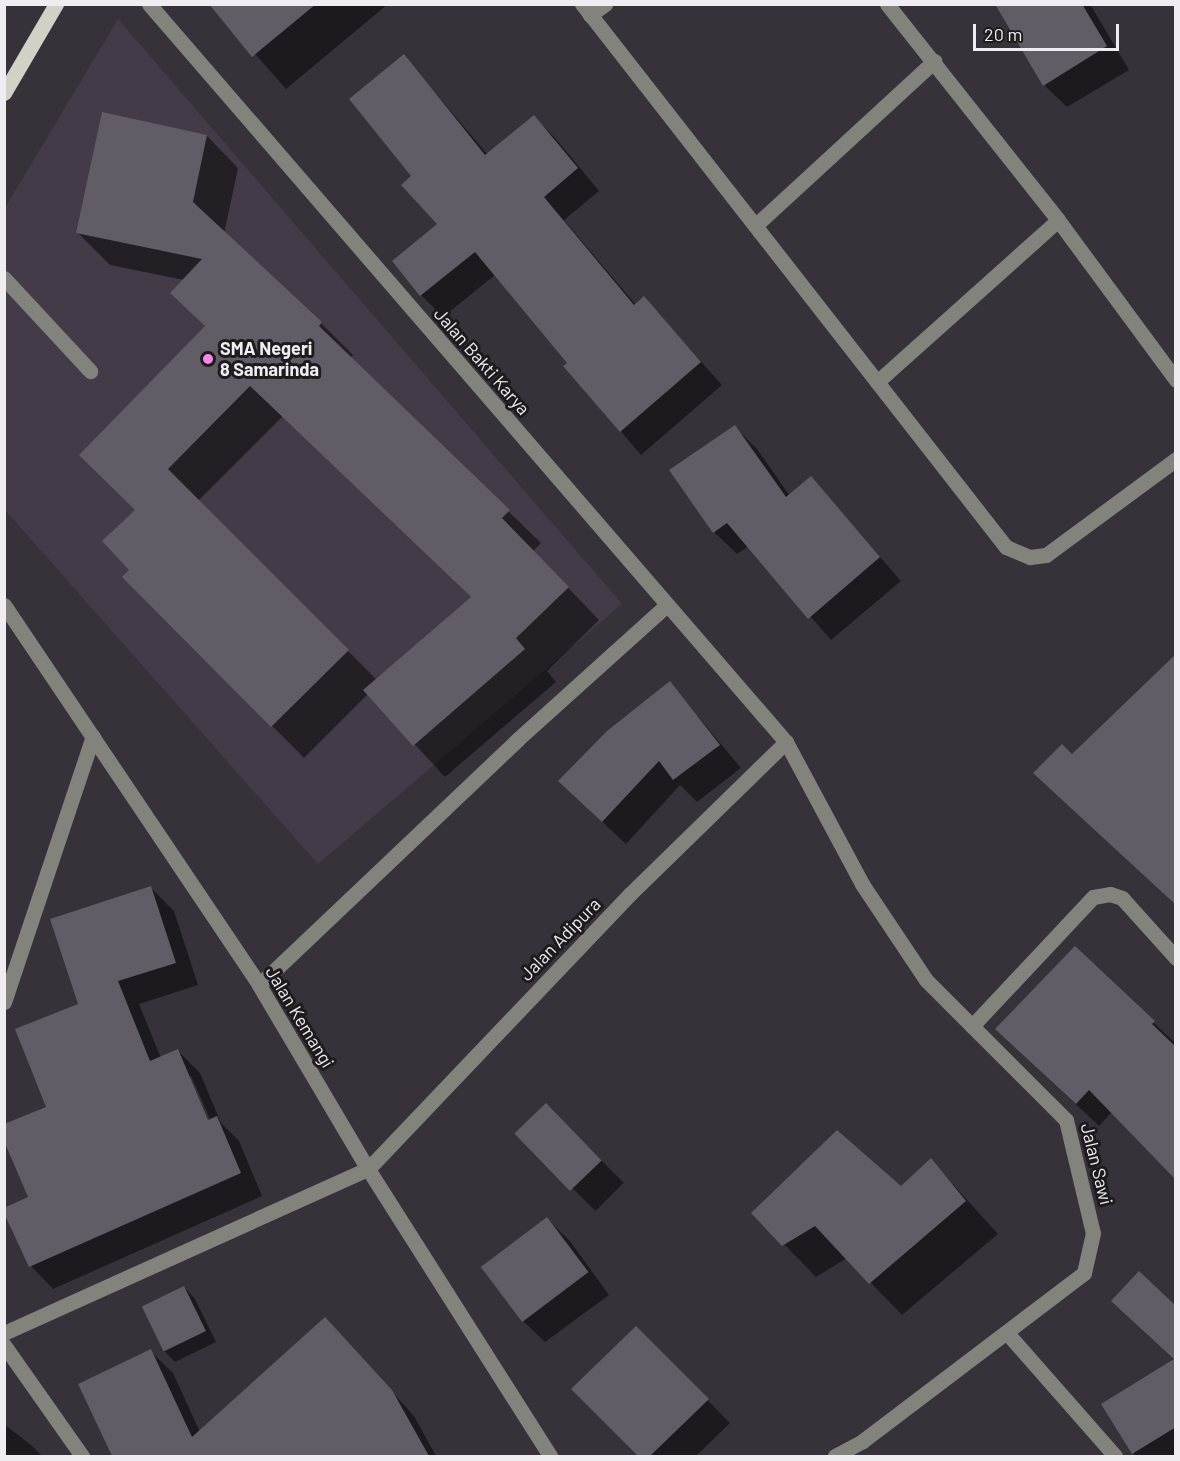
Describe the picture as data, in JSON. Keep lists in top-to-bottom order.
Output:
{
  "streets": {
    "street": [
      "Jalan Bakti Karya",
      "Jalan Adipura",
      "Jalan Kemangi",
      "Jalan Sawi"
    ]
  },
  "crossings": [
    ["Jalan Bakti Karya", "Jalan Adipura"],
    ["Jalan Bakti Karya", "Jalan Sawi"],
    ["Jalan Adipura", "Jalan Kemangi"],
    ["Jalan Adipura", "Jalan Sawi"]
  ],
  "places": ["SMA Negeri 8 Samarinda"],
  "scale_bar": "20 m"
}
